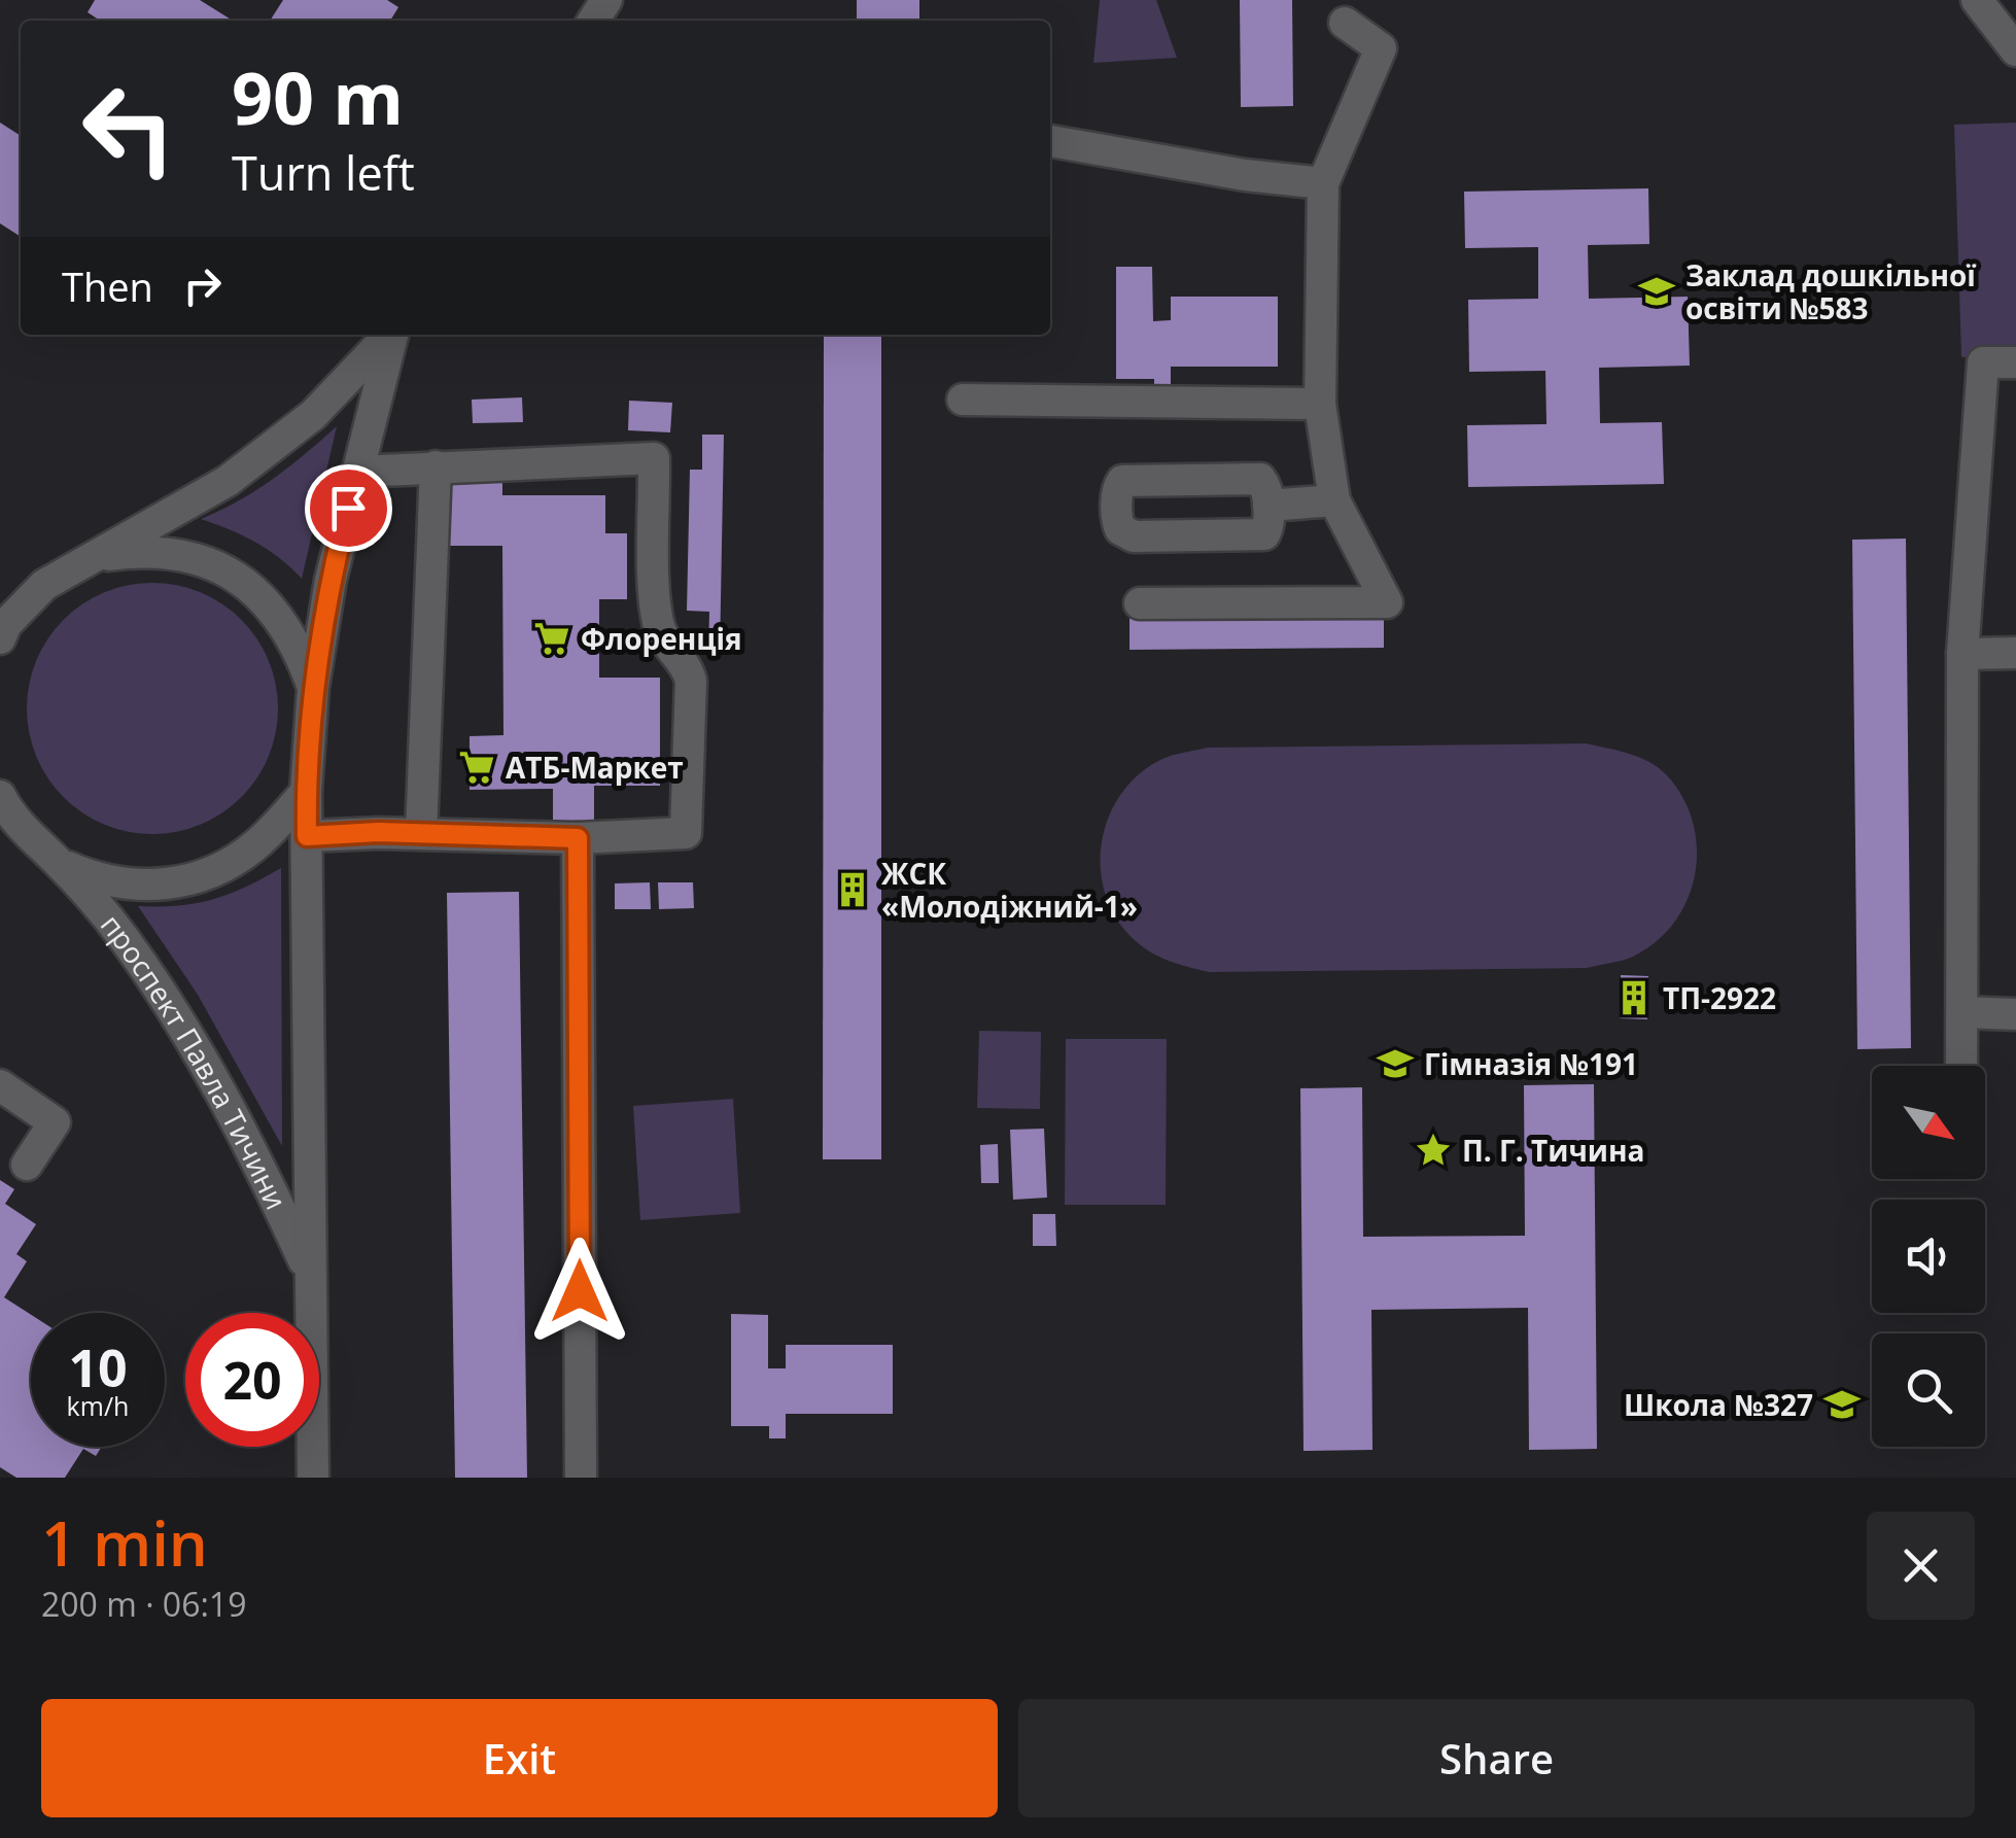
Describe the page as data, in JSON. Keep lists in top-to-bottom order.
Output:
{
  "streets": {
    "street": ["проспект Павла Тичини"]
  },
  "places": {
    "school or university": ["Заклад дошкільної освіти №583", "Гімназія №191", "Школа №327"],
    "supermarket": ["Флоренція", "АТБ-Маркет"],
    "building": ["ЖСК «Молодіжний-1»", "ТП-2922"],
    "place": ["П. Г. Тичина"]
  },
  "north": "bottom right",
  "page": {
    "turn": ["90 m", "Turn left"],
    "then": "Then",
    "speed": "10 km/h",
    "limit": "20",
    "heading": ["1 min", "200 m · 06:19"],
    "buttons": ["Exit", "Share"]
  }
}
